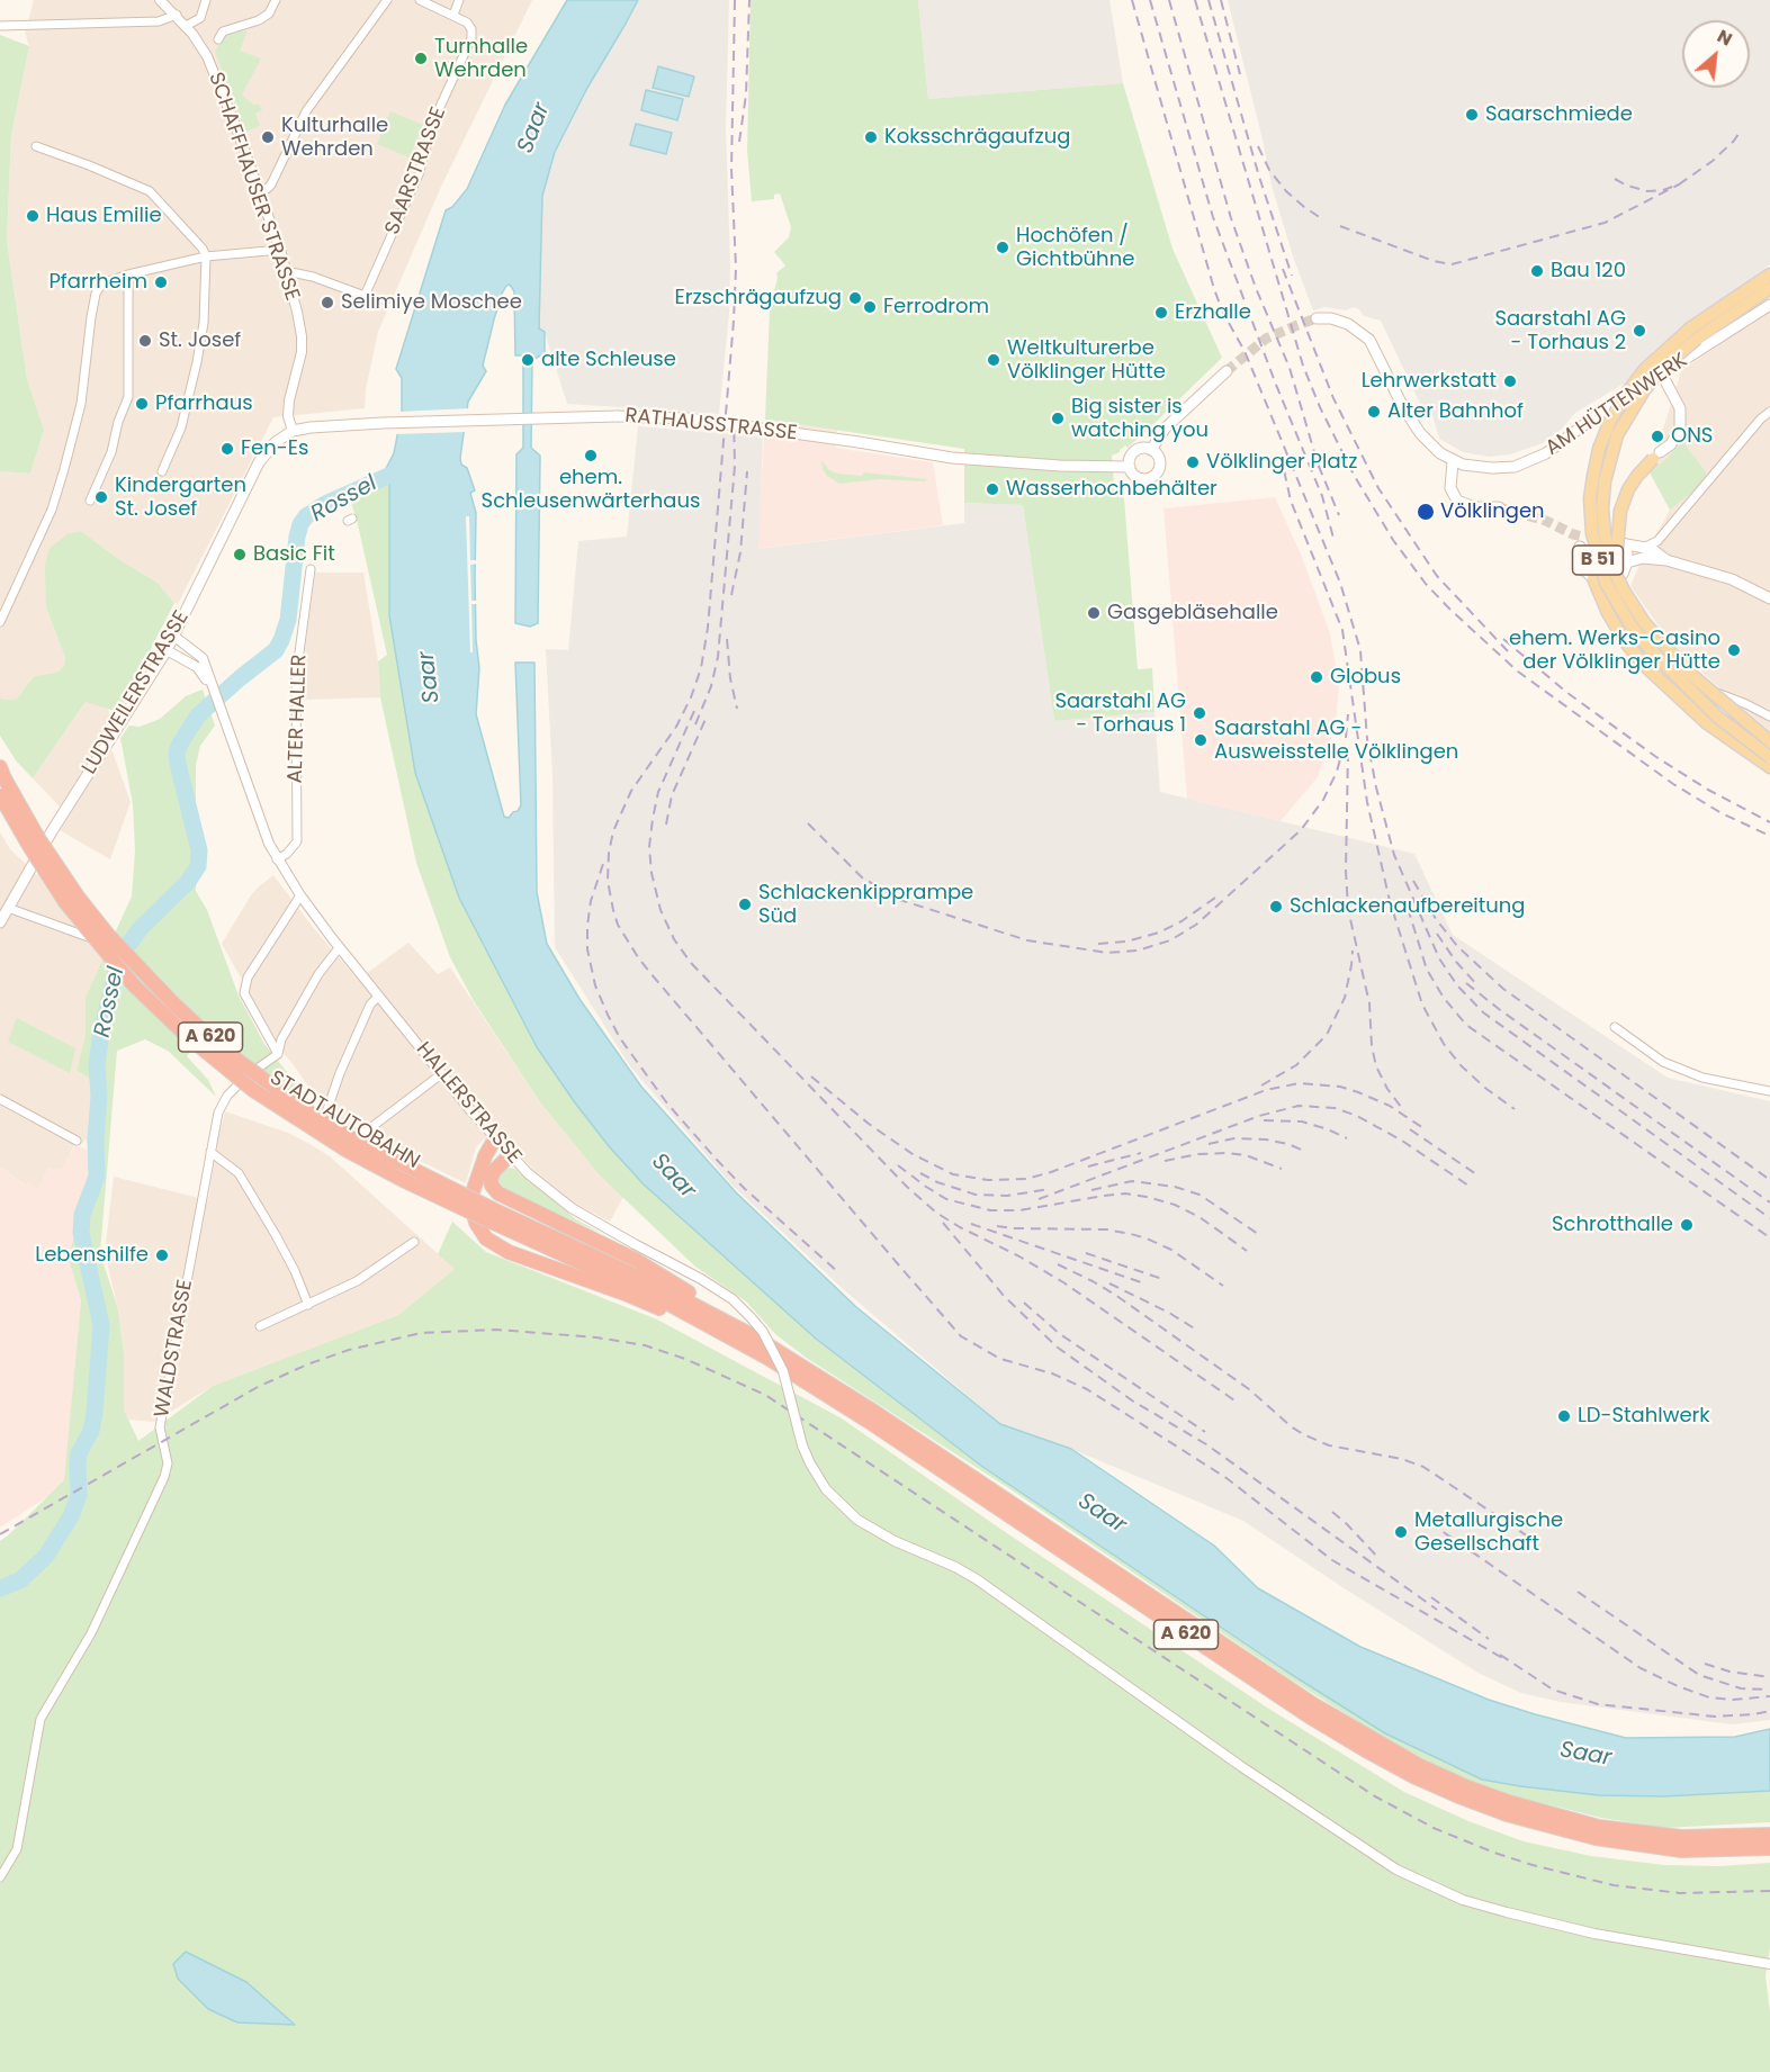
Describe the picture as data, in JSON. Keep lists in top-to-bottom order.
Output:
{
  "streets": {
    "highway": ["A 620", "STADTAUTOBAHN"],
    "main road": [
      "AM HÜTTENWERK",
      "RATHAUSSTRASSE",
      "B 51",
      "LUDWEILERSTRASSE"
    ],
    "street": [
      "SAARSTRASSE",
      "SCHAFFHAUSER STRASSE",
      "ALTER HALLER",
      "HALLERSTRASSE",
      "WALDSTRASSE"
    ]
  },
  "crossings": [
    ["SAARSTRASSE", "SCHAFFHAUSER STRASSE"],
    ["SCHAFFHAUSER STRASSE", "RATHAUSSTRASSE"],
    ["SCHAFFHAUSER STRASSE", "LUDWEILERSTRASSE"],
    ["RATHAUSSTRASSE", "LUDWEILERSTRASSE"],
    ["LUDWEILERSTRASSE", "HALLERSTRASSE"],
    ["ALTER HALLER", "HALLERSTRASSE"],
    ["A 620", "HALLERSTRASSE"],
    ["A 620", "STADTAUTOBAHN"]
  ],
  "water": ["Saar", "Rossel"],
  "places": [
    "Turnhalle Wehrden",
    "Saarschmiede",
    "Kulturhalle Wehrden",
    "Koksschrägaufzug",
    "Haus Emilie",
    "Hochöfen / Gichtbühne",
    "Bau 120",
    "Pfarrheim",
    "Erzschrägaufzug",
    "Selimiye Moschee",
    "Ferrodrom",
    "Erzhalle",
    "Saarstahl AG - Torhaus 2",
    "St. Josef",
    "alte Schleuse",
    "Weltkulturerbe Völklinger Hütte",
    "Lehrwerkstatt",
    "Pfarrhaus",
    "Alter Bahnhof",
    "Big sister is watching you",
    "ONS",
    "Fen-Es",
    "ehem. Schleusenwärterhaus",
    "Völklinger Platz",
    "Wasserhochbehälter",
    "Kindergarten St. Josef",
    "Völklingen",
    "Basic Fit",
    "Gasgebläsehalle",
    "ehem. Werks-Casino der Völklinger Hütte",
    "Globus",
    "Saarstahl AG - Torhaus 1",
    "Saarstahl AG - Ausweisstelle Völklingen",
    "Schlackenkipprampe Süd",
    "Schlackenaufbereitung",
    "Schrotthalle",
    "Lebenshilfe",
    "LD-Stahlwerk",
    "Metallurgische Gesellschaft"
  ],
  "north": "top right"
}
